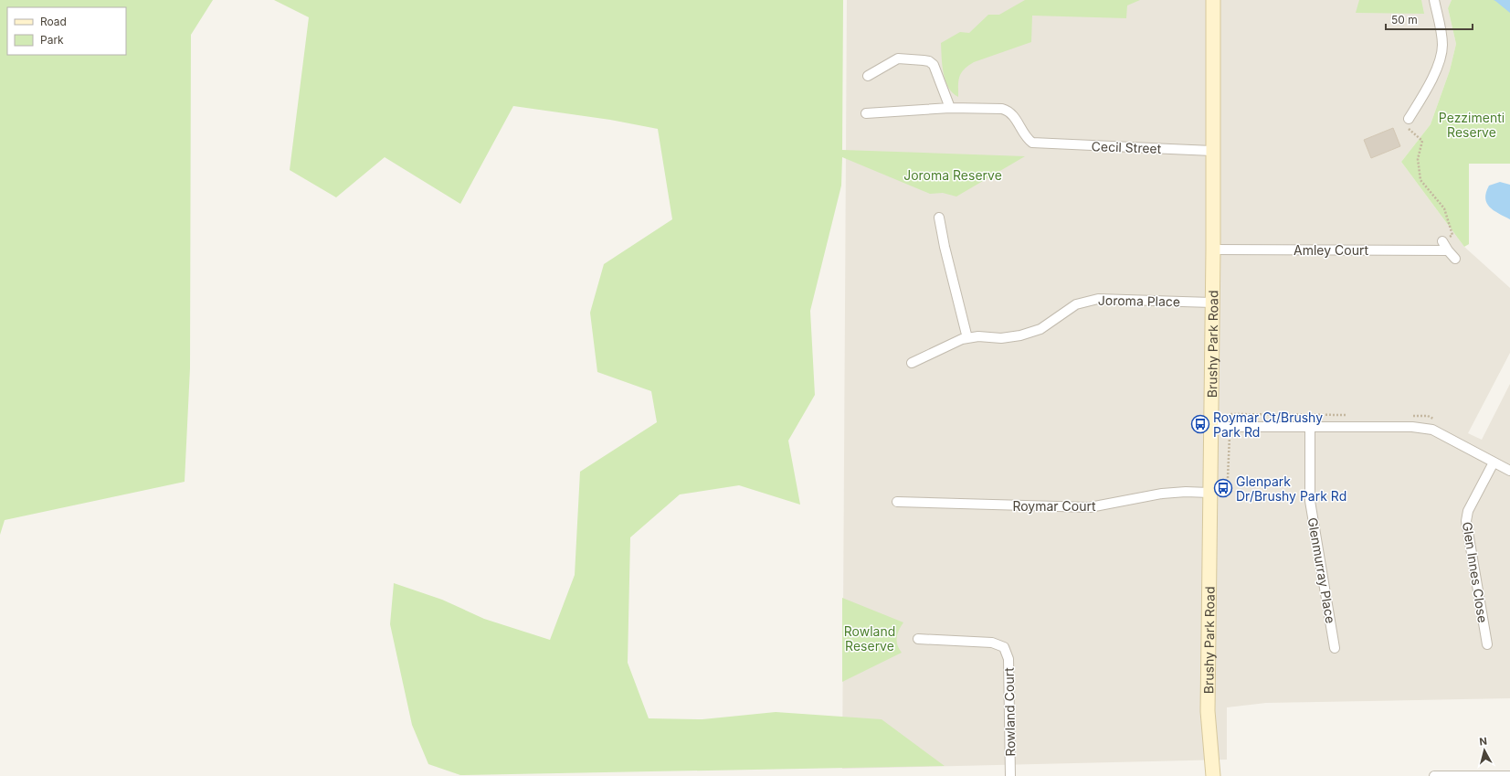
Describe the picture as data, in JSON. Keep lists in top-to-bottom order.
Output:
{
  "streets": {
    "main road": ["Brushy Park Road"],
    "street": [
      "Cecil Street",
      "Amley Court",
      "Joroma Place",
      "Roymar Court",
      "Glenmurray Place",
      "Glen Innes Close",
      "Rowland Court"
    ]
  },
  "crossings": [
    ["Cecil Street", "Brushy Park Road"],
    ["Amley Court", "Brushy Park Road"],
    ["Joroma Place", "Brushy Park Road"],
    ["Brushy Park Road", "Roymar Court"]
  ],
  "parks": ["Pezzimenti Reserve", "Joroma Reserve", "Rowland Reserve"],
  "places": {
    "bus stop": ["Roymar Ct/Brushy Park Rd", "Glenpark Dr/Brushy Park Rd"]
  },
  "legend": ["Road", "Park"],
  "scale_bar": "50 m",
  "north": "top"
}
